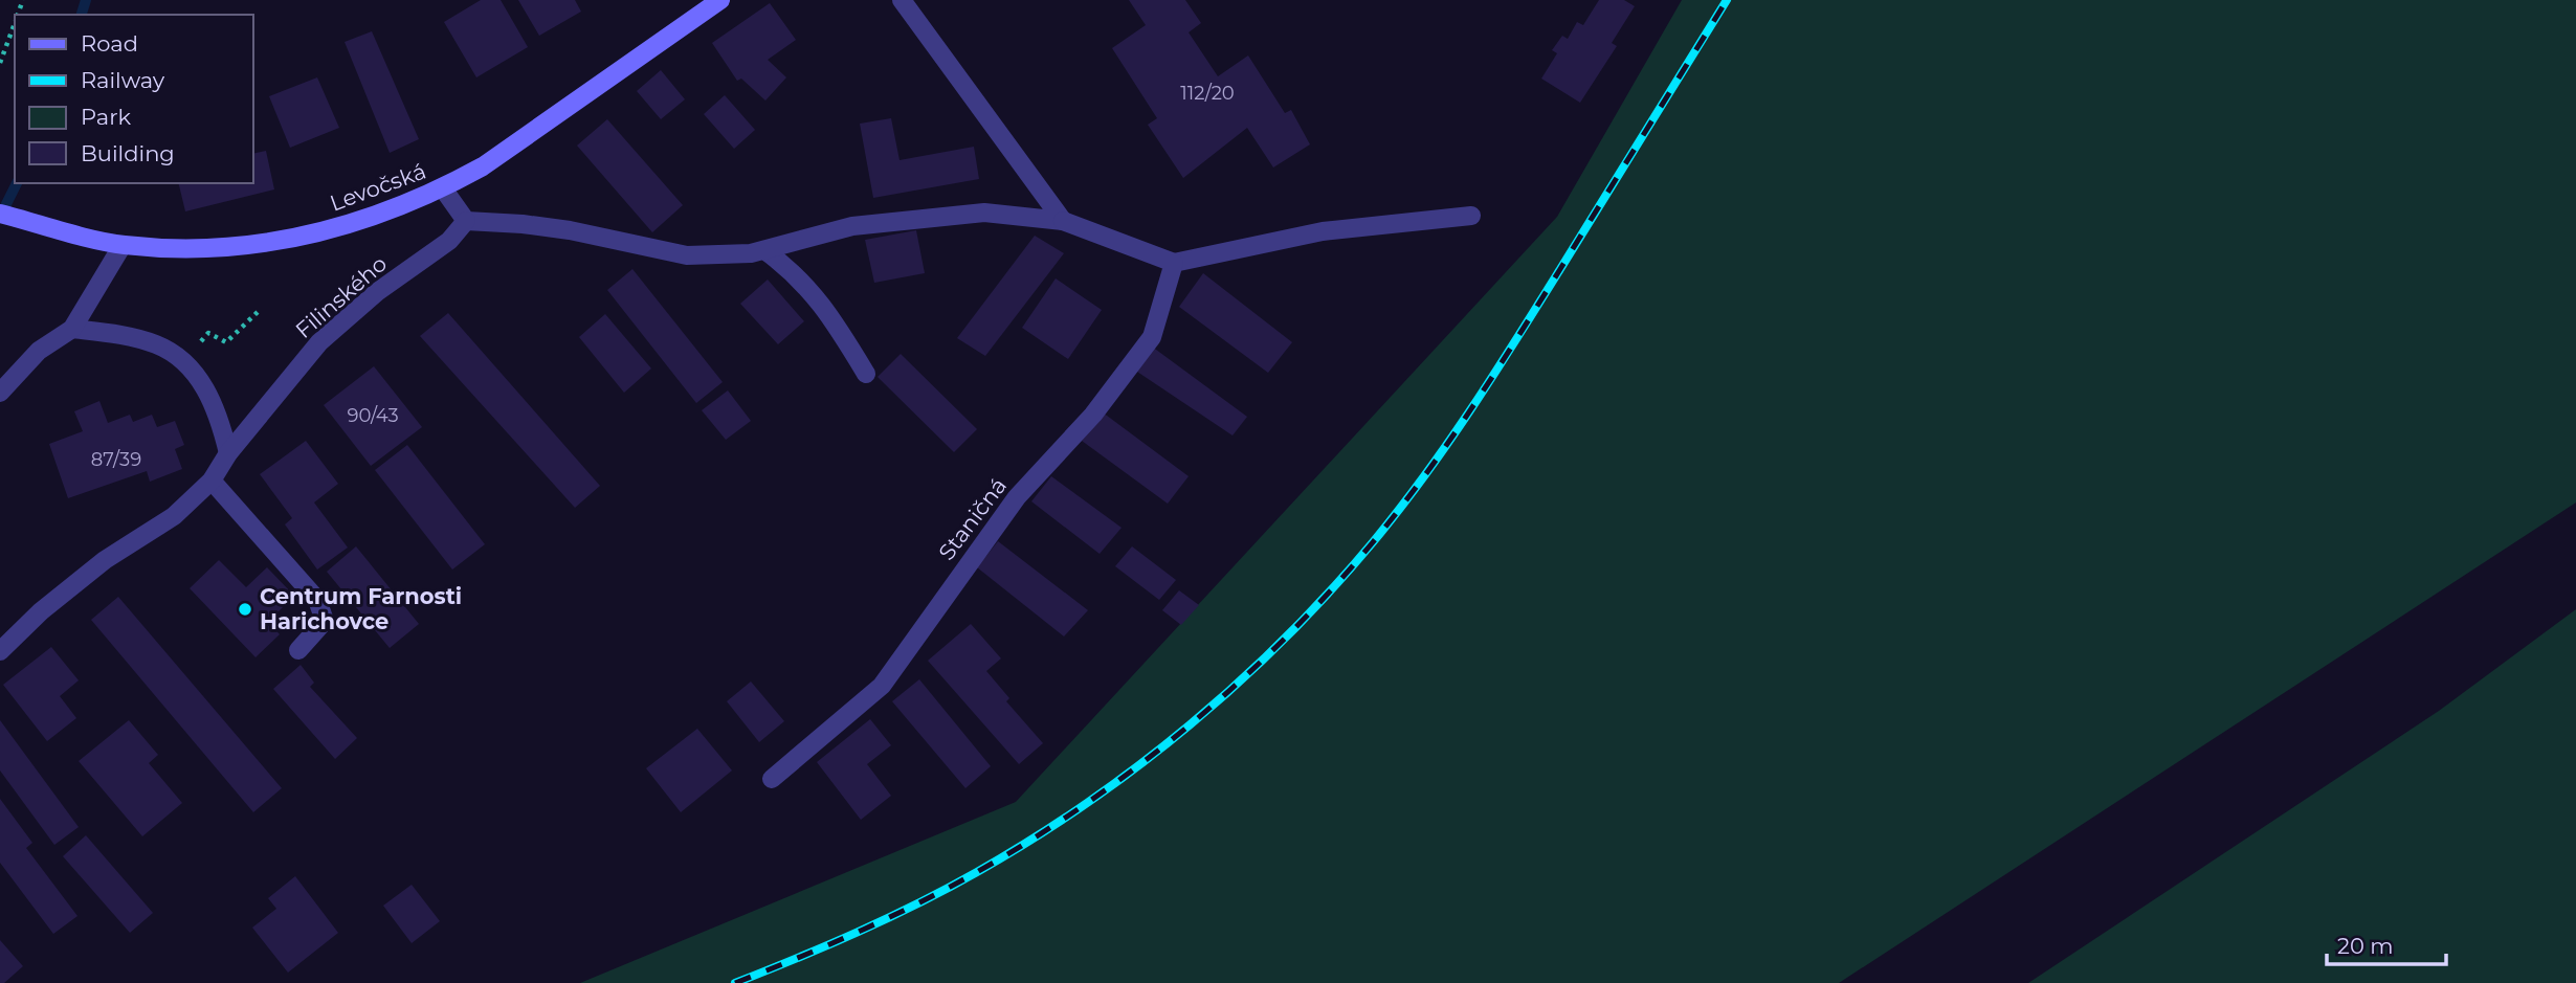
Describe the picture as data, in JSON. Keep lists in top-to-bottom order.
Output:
{
  "streets": {
    "main road": ["Levočská"],
    "street": ["Filinského", "Staničná"]
  },
  "places": ["Centrum Farnosti Harichovce"],
  "house_numbers": ["112/20", "90/43", "87/39"],
  "legend": [
    "Road",
    "Railway",
    "Park",
    "Building"
  ],
  "scale_bar": "20 m"
}
